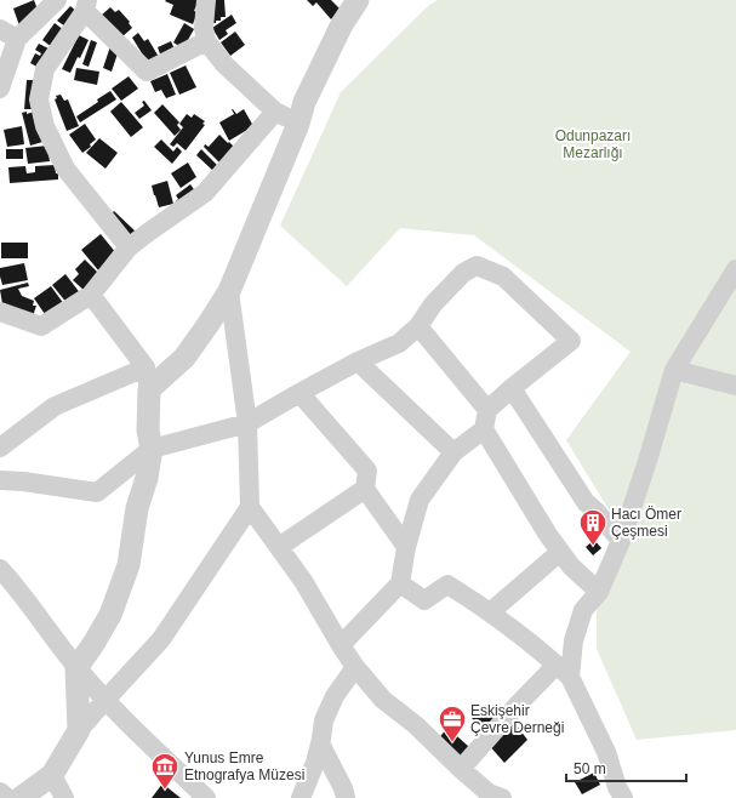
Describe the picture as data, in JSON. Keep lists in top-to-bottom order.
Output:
{
  "parks": ["Odunpazarı Mezarlığı"],
  "places": {
    "building": ["Hacı Ömer Çeşmesi"],
    "office": ["Eskişehir Çevre Derneği"],
    "museum": ["Yunus Emre Etnografya Müzesi"]
  },
  "scale_bar": "50 m"
}
